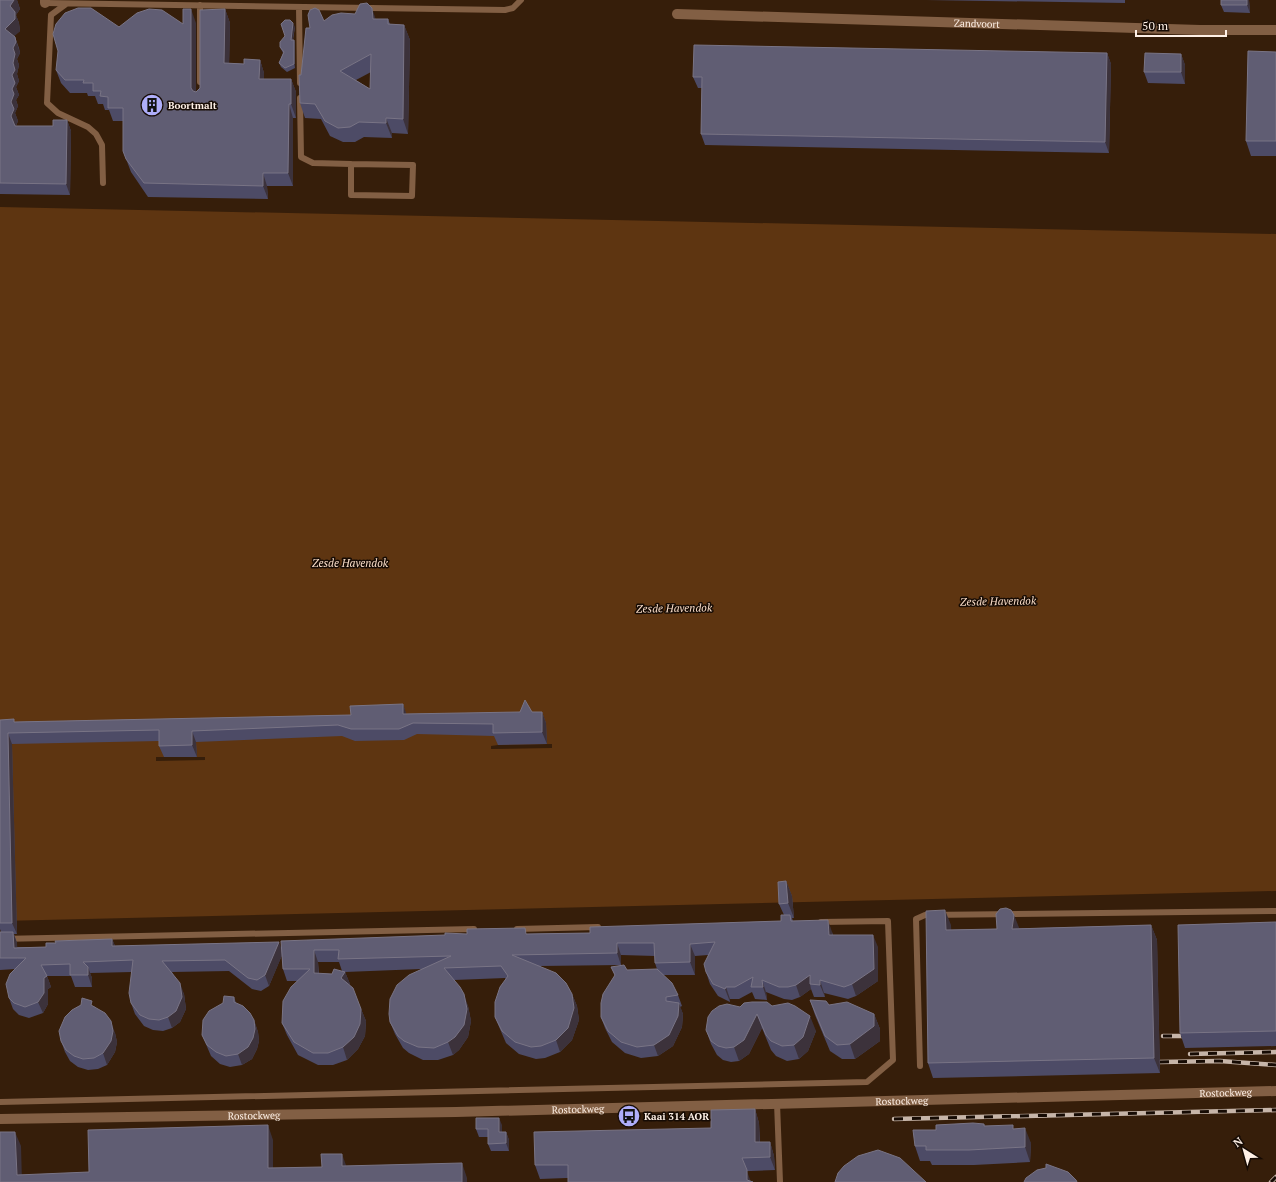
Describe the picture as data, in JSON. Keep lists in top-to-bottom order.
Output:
{
  "streets": {
    "street": ["Zandvoort", "Rostockweg"]
  },
  "water": ["Zesde Havendok"],
  "places": {
    "building": ["Boortmalt"],
    "bus stop": ["Kaai 314 AOR"]
  },
  "scale_bar": "50 m",
  "north": "top left"
}
